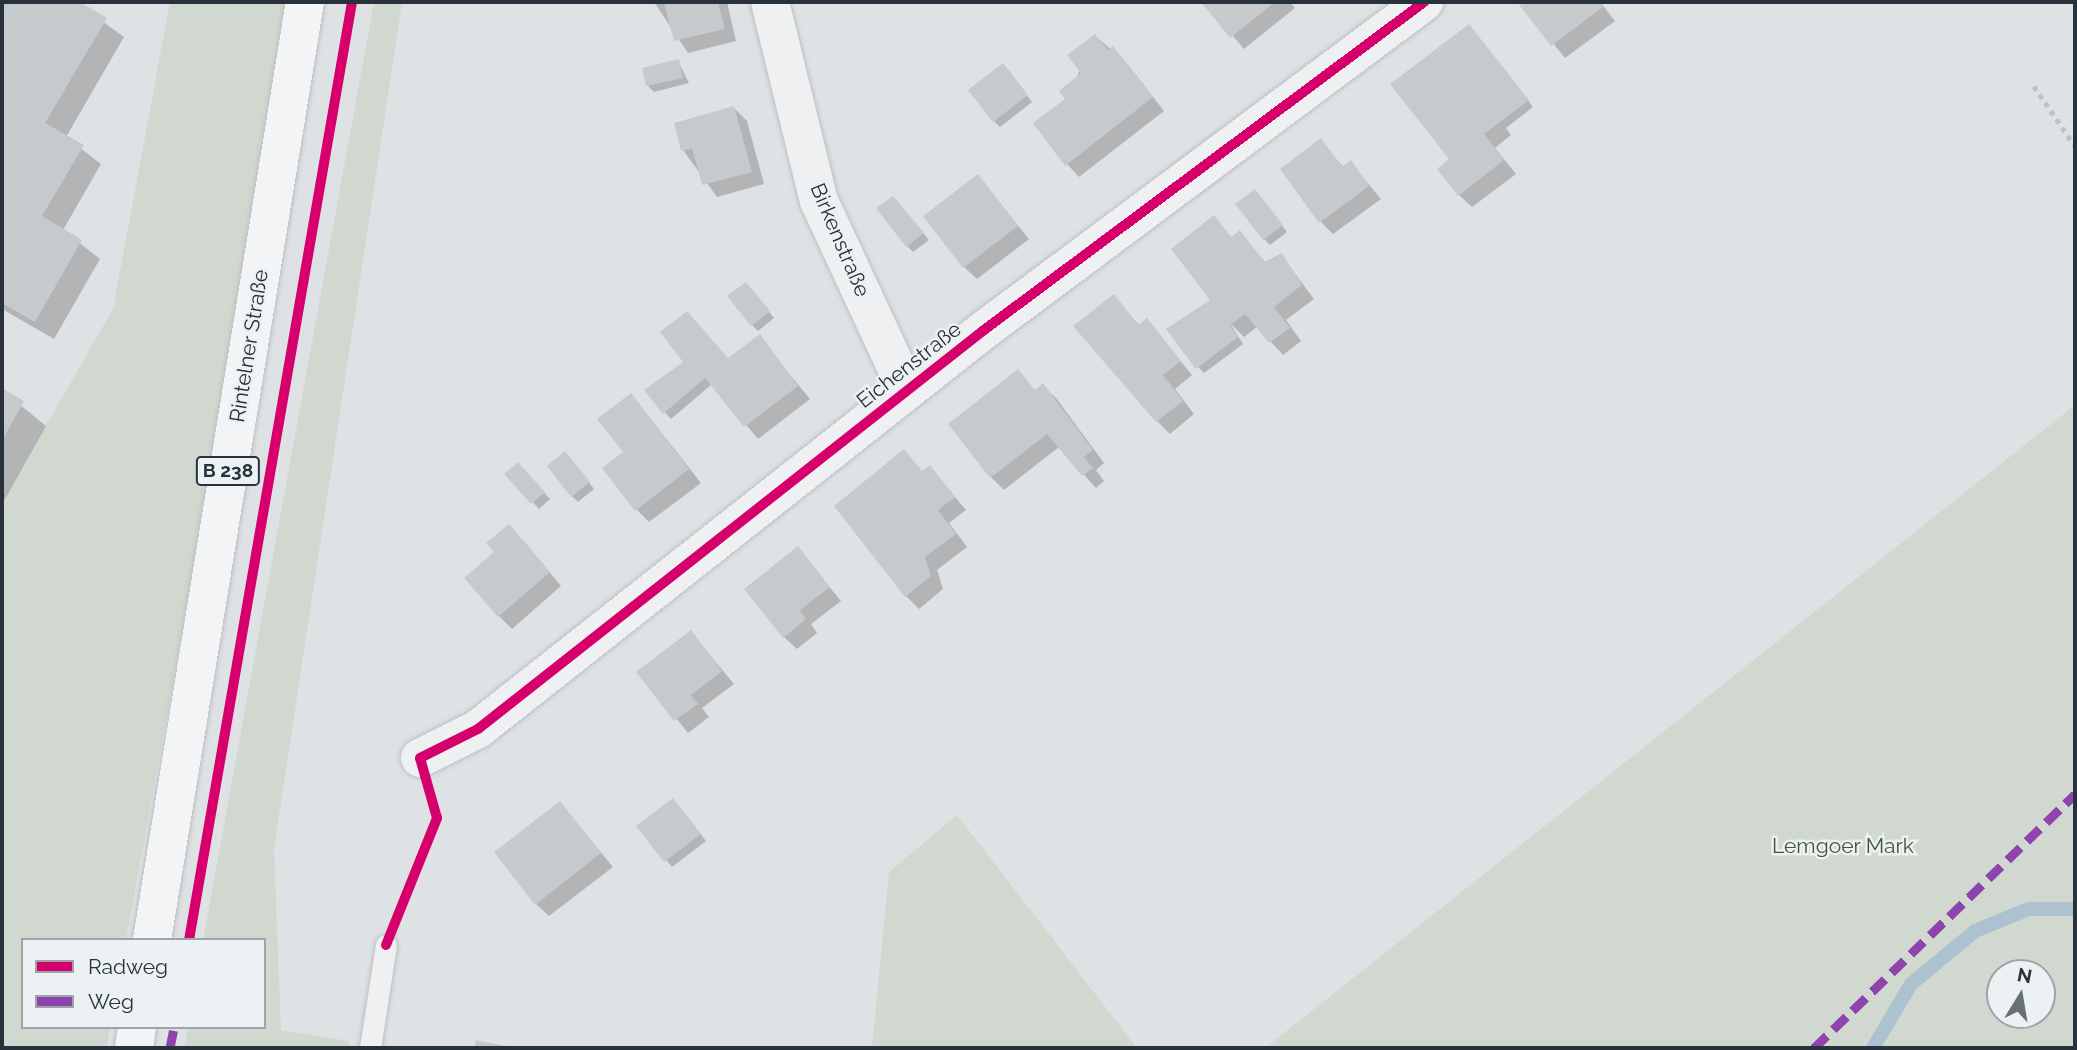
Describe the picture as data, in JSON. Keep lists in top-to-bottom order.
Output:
{
  "streets": {
    "main road": ["Rintelner Straße", "B 238"],
    "street": ["Birkenstraße", "Eichenstraße"]
  },
  "crossings": [
    ["Birkenstraße", "Eichenstraße"]
  ],
  "parks": ["Lemgoer Mark"],
  "legend": ["Radweg", "Weg"],
  "north": "top"
}
